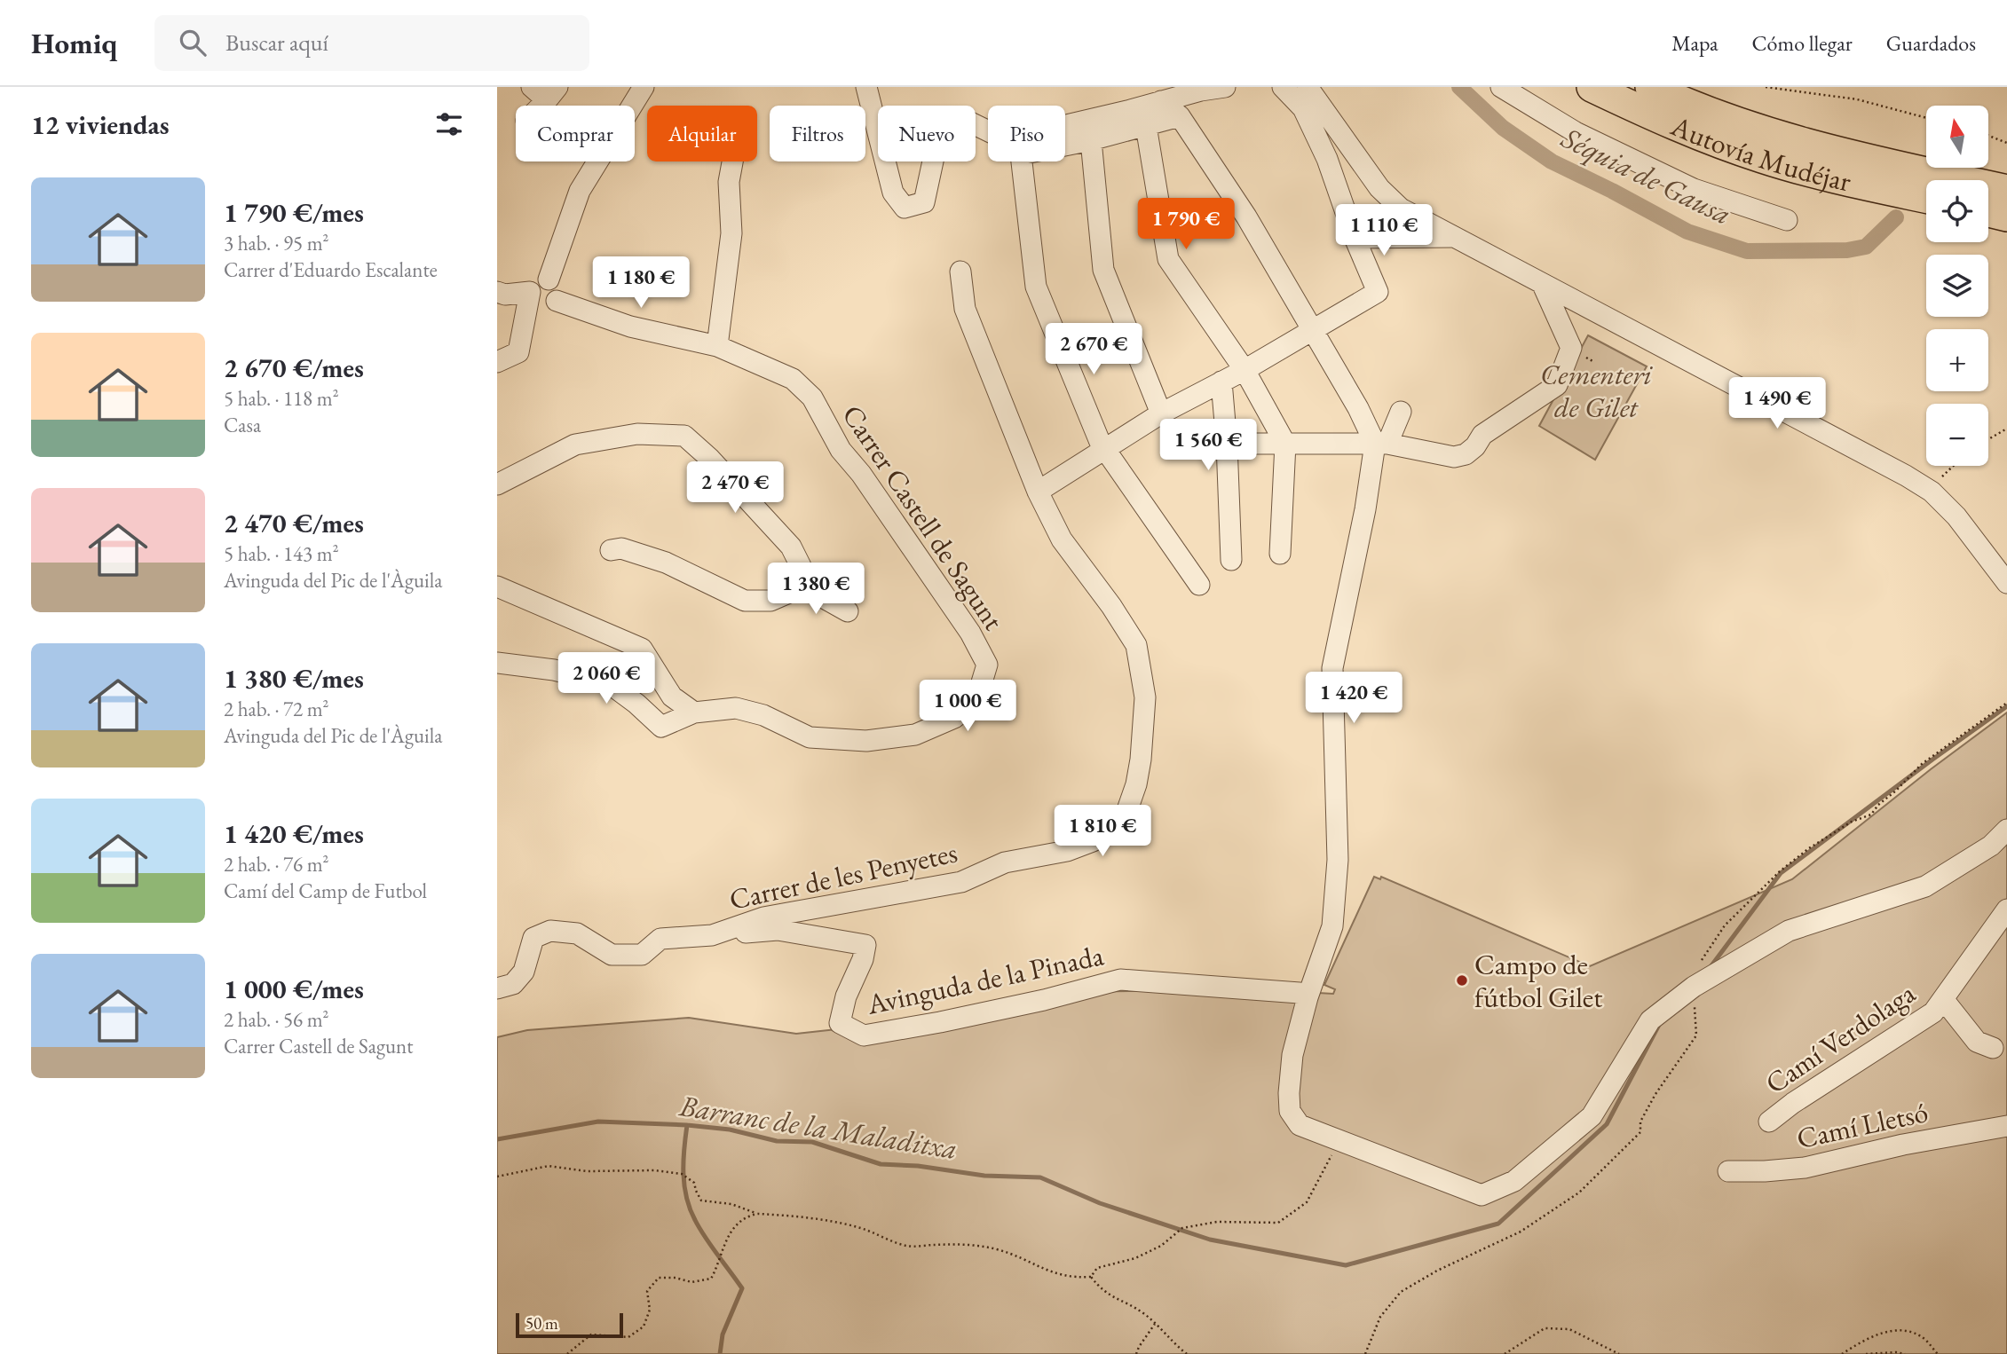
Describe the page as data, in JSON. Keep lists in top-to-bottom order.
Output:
{
  "streets": {
    "highway": ["Autovía Mudéjar"],
    "street": [
      "Carrer Castell de Sagunt",
      "Carrer de les Penyetes",
      "Avinguda de la Pinada",
      "Camí Verdolaga",
      "Camí Lletsó"
    ]
  },
  "crossings": [
    ["Carrer de les Penyetes", "Avinguda de la Pinada"]
  ],
  "water": ["Séquia de Gausa", "Barranc de la Maladitxa"],
  "parks": ["Cementeri de Gilet"],
  "places": ["Campo de fútbol Gilet"],
  "scale_bar": "50 m",
  "north": "top",
  "page": {
    "header": "Homiq",
    "search": "Buscar aquí",
    "nav": ["Mapa", "Cómo llegar", "Guardados"],
    "heading": "12 viviendas",
    "map_buttons": ["+", "−"],
    "chip": [
      "Comprar",
      "Alquilar",
      "Filtros",
      "Nuevo",
      "Piso"
    ],
    "list": [
      {
        "name": "1 790 €/mes",
        "note": "3 hab. · 95 m² · Carrer d'Eduardo Escalante"
      },
      {
        "name": "2 670 €/mes",
        "note": "5 hab. · 118 m² · Casa"
      },
      {
        "name": "2 470 €/mes",
        "note": "5 hab. · 143 m² · Avinguda del Pic de l'Àguila"
      },
      {
        "name": "1 380 €/mes",
        "note": "2 hab. · 72 m² · Avinguda del Pic de l'Àguila"
      },
      {
        "name": "1 420 €/mes",
        "note": "2 hab. · 76 m² · Camí del Camp de Futbol"
      },
      {
        "name": "1 000 €/mes",
        "note": "2 hab. · 56 m² · Carrer Castell de Sagunt"
      }
    ],
    "price": [
      "1 790 €",
      "1 110 €",
      "1 180 €",
      "2 670 €",
      "1 490 €",
      "1 560 €",
      "2 470 €",
      "1 380 €",
      "2 060 €",
      "1 420 €",
      "1 000 €",
      "1 810 €"
    ],
    "scale": "50 m"
  }
}
